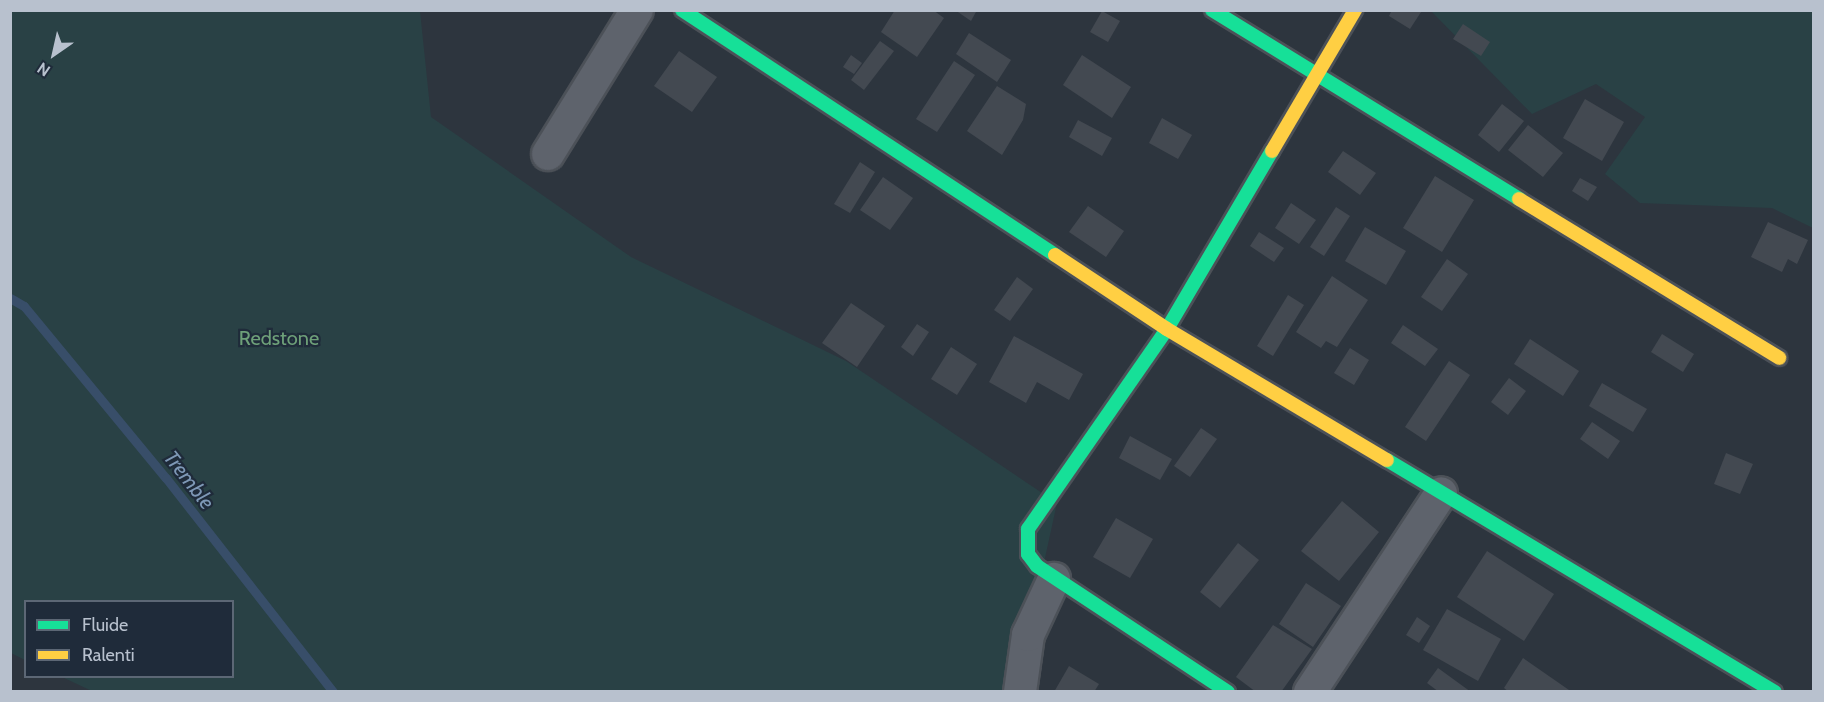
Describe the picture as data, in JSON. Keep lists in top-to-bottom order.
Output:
{
  "water": ["Tremble"],
  "parks": ["Redstone"],
  "legend": ["Fluide", "Ralenti"],
  "north": "bottom left"
}
